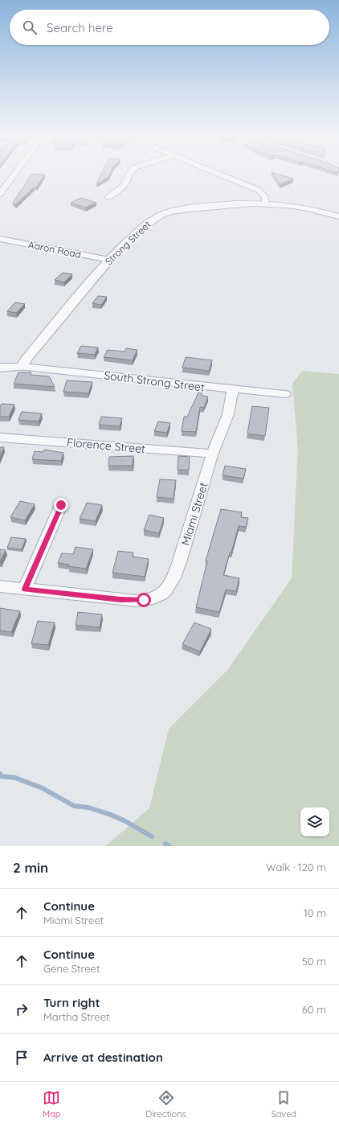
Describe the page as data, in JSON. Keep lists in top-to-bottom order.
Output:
{
  "streets": {
    "street": [
      "Strong Street",
      "Aaron Road",
      "South Strong Street",
      "Florence Street",
      "Miami Street"
    ]
  },
  "crossings": [
    ["Strong Street", "Aaron Road"],
    ["Strong Street", "South Strong Street"],
    ["South Strong Street", "Miami Street"],
    ["Florence Street", "Miami Street"]
  ],
  "page": {
    "search": "Search here",
    "heading": ["2 min", "Walk · 120 m"],
    "list": [
      ["Continue", "Miami Street", "10 m"],
      ["Continue", "Gene Street", "50 m"],
      ["Turn right", "Martha Street", "60 m"],
      "Arrive at destination"
    ],
    "nav": ["Map", "Directions", "Saved"]
  }
}
